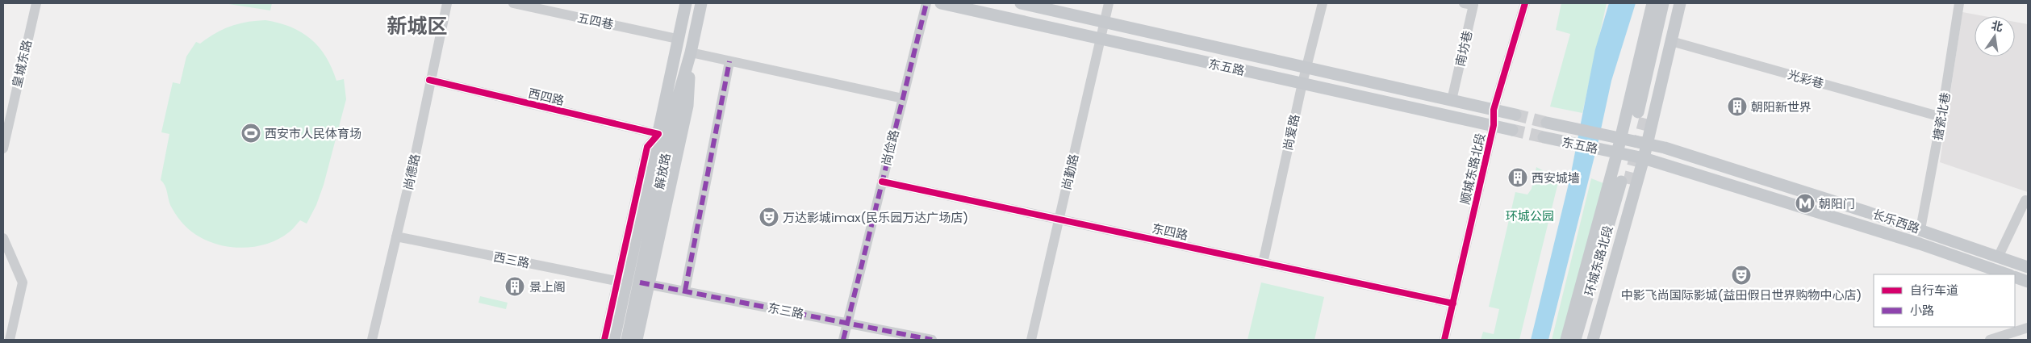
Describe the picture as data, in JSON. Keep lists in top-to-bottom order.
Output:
{
  "streets": {
    "main road": [
      "东五路",
      "解放路",
      "长乐西路",
      "环城东路北段"
    ],
    "street": [
      "五四巷",
      "南坊巷",
      "皇城东路",
      "光彩巷",
      "西四路",
      "搪瓷北巷",
      "尚爱路",
      "尚俭路",
      "顺城东路北段",
      "尚德路",
      "尚勤路",
      "东四路",
      "西三路",
      "东三路"
    ]
  },
  "crossings": [
    ["五四巷", "解放路"],
    ["南坊巷", "东五路"],
    ["东五路", "尚爱路"],
    ["东五路", "顺城东路北段"],
    ["东五路", "尚勤路"],
    ["东五路", "长乐西路"],
    ["光彩巷", "搪瓷北巷"],
    ["西四路", "解放路"],
    ["西四路", "尚德路"],
    ["搪瓷北巷", "长乐西路"],
    ["尚爱路", "东四路"],
    ["尚俭路", "东四路"],
    ["尚俭路", "东三路"],
    ["顺城东路北段", "东四路"],
    ["解放路", "西三路"],
    ["解放路", "东三路"],
    ["尚德路", "西三路"],
    ["尚勤路", "东四路"]
  ],
  "districts": ["新城区"],
  "parks": ["环城公园"],
  "places": {
    "building": ["朝阳新世界", "西安城墙", "景上阁"],
    "sports": ["西安市人民体育场"],
    "metro station": ["朝阳门"],
    "theatre": ["万达影城imax(民乐园万达广场店)", "中影飞尚国际影城(益田假日世界购物中心店)"]
  },
  "legend": ["自行车道", "小路"],
  "north": "top"
}
